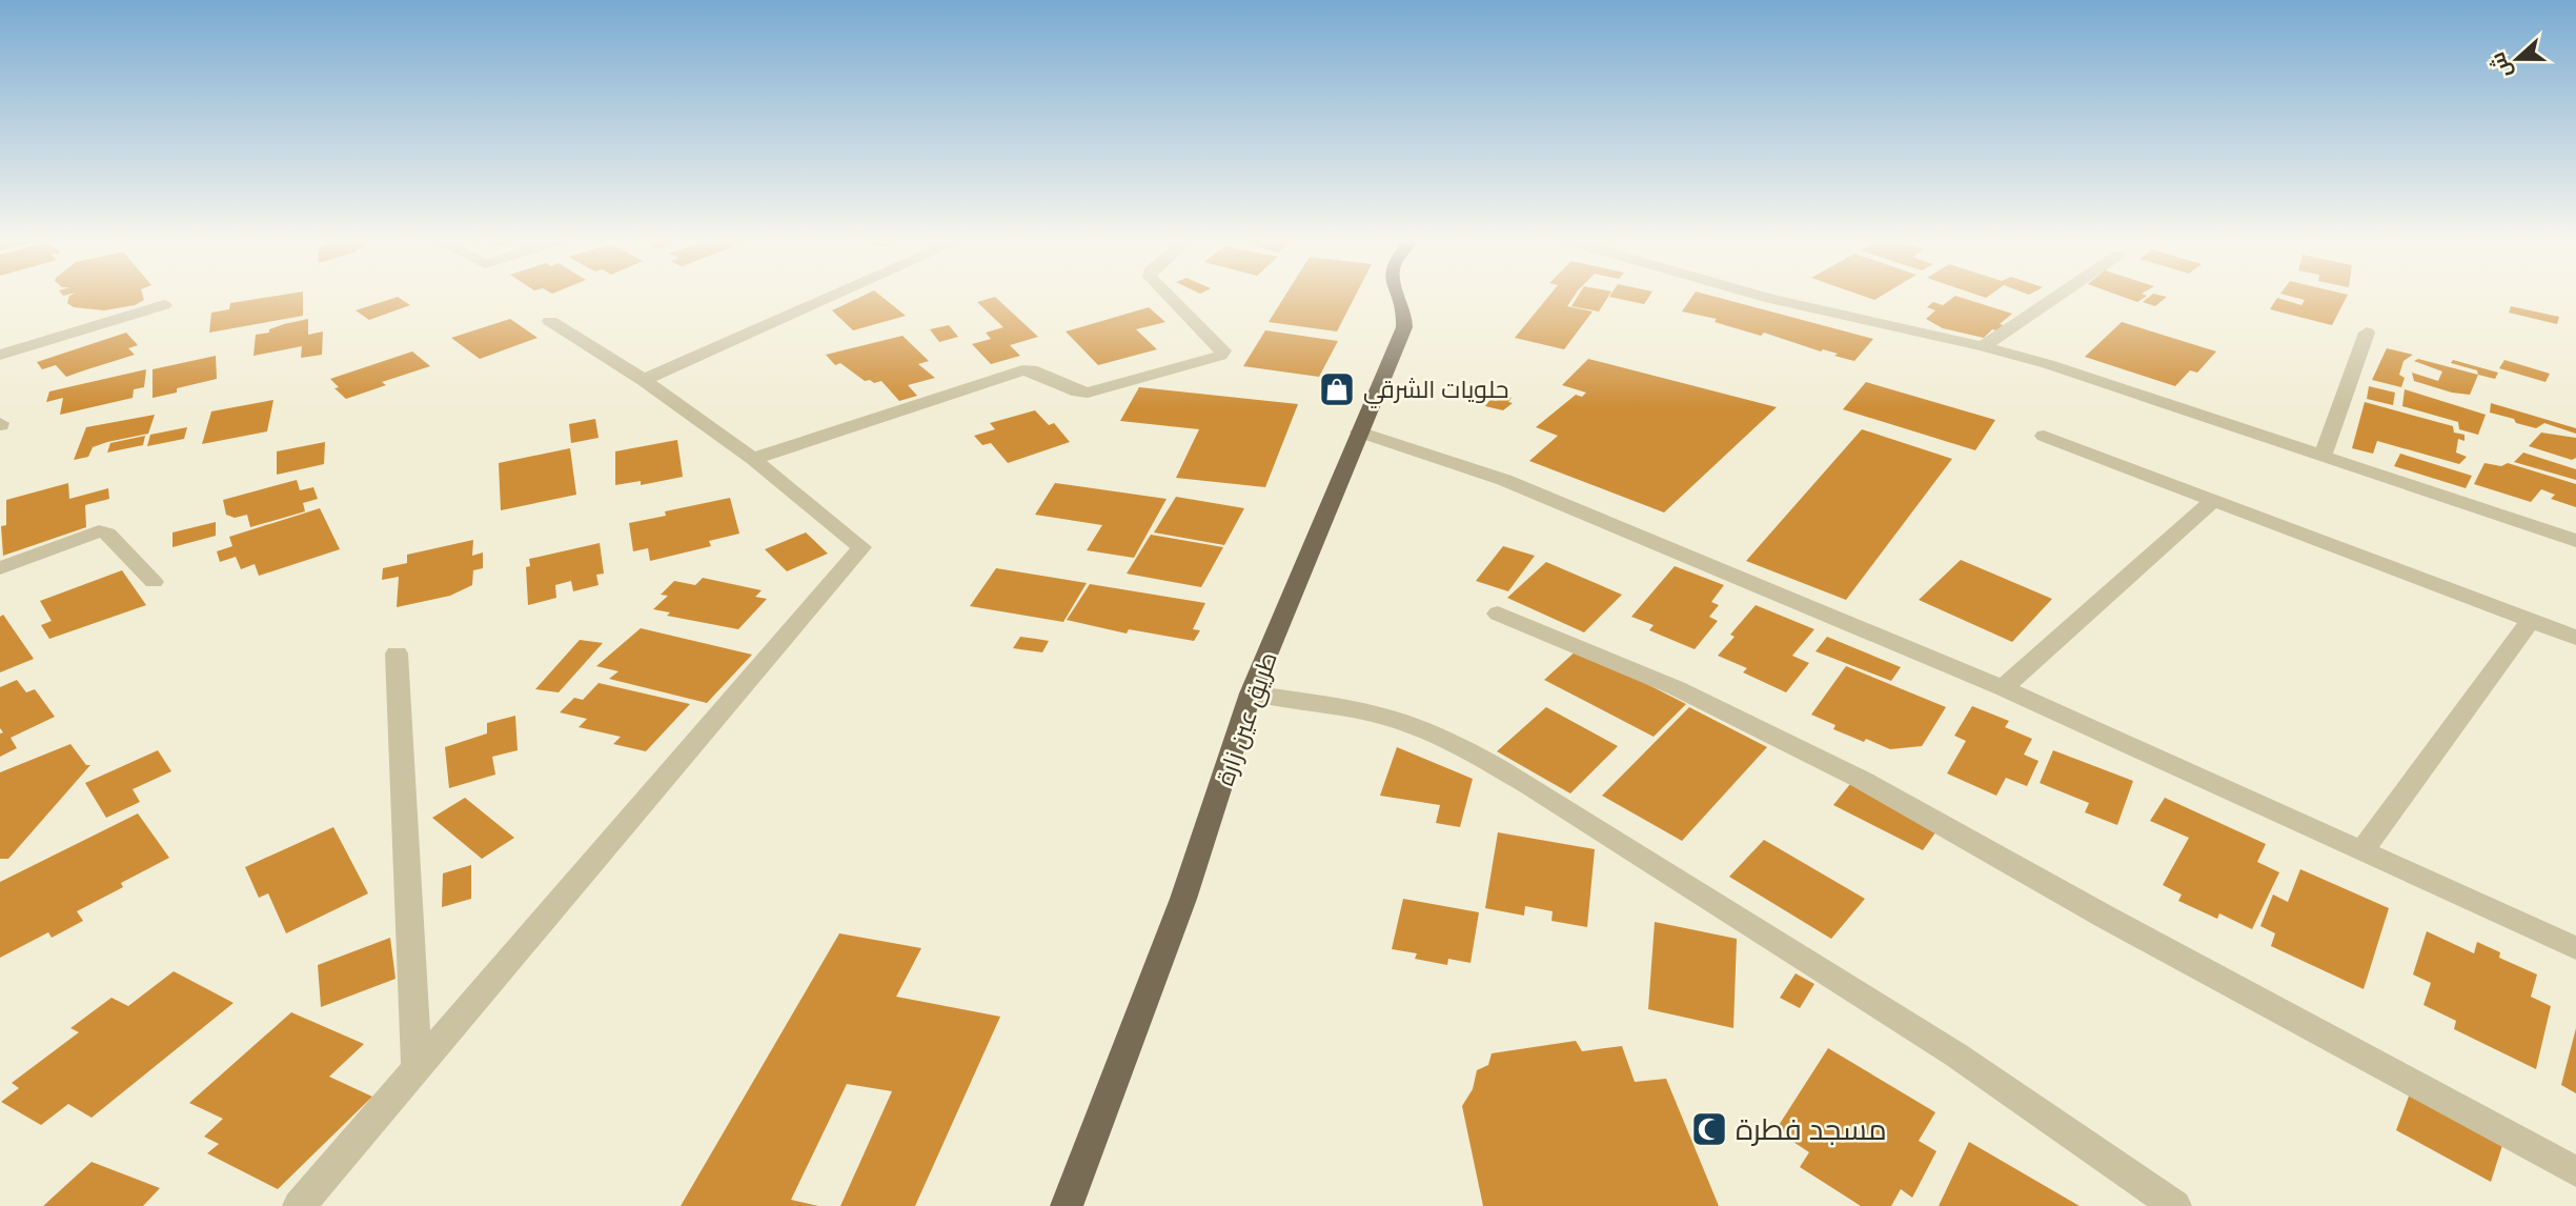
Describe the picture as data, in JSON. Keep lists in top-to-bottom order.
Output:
{
  "streets": {
    "main road": ["طريق عين زارة"]
  },
  "places": {
    "shop": ["حلويات الشرقي"],
    "mosque": ["مسجد فطرة"]
  },
  "north": "left"
}
